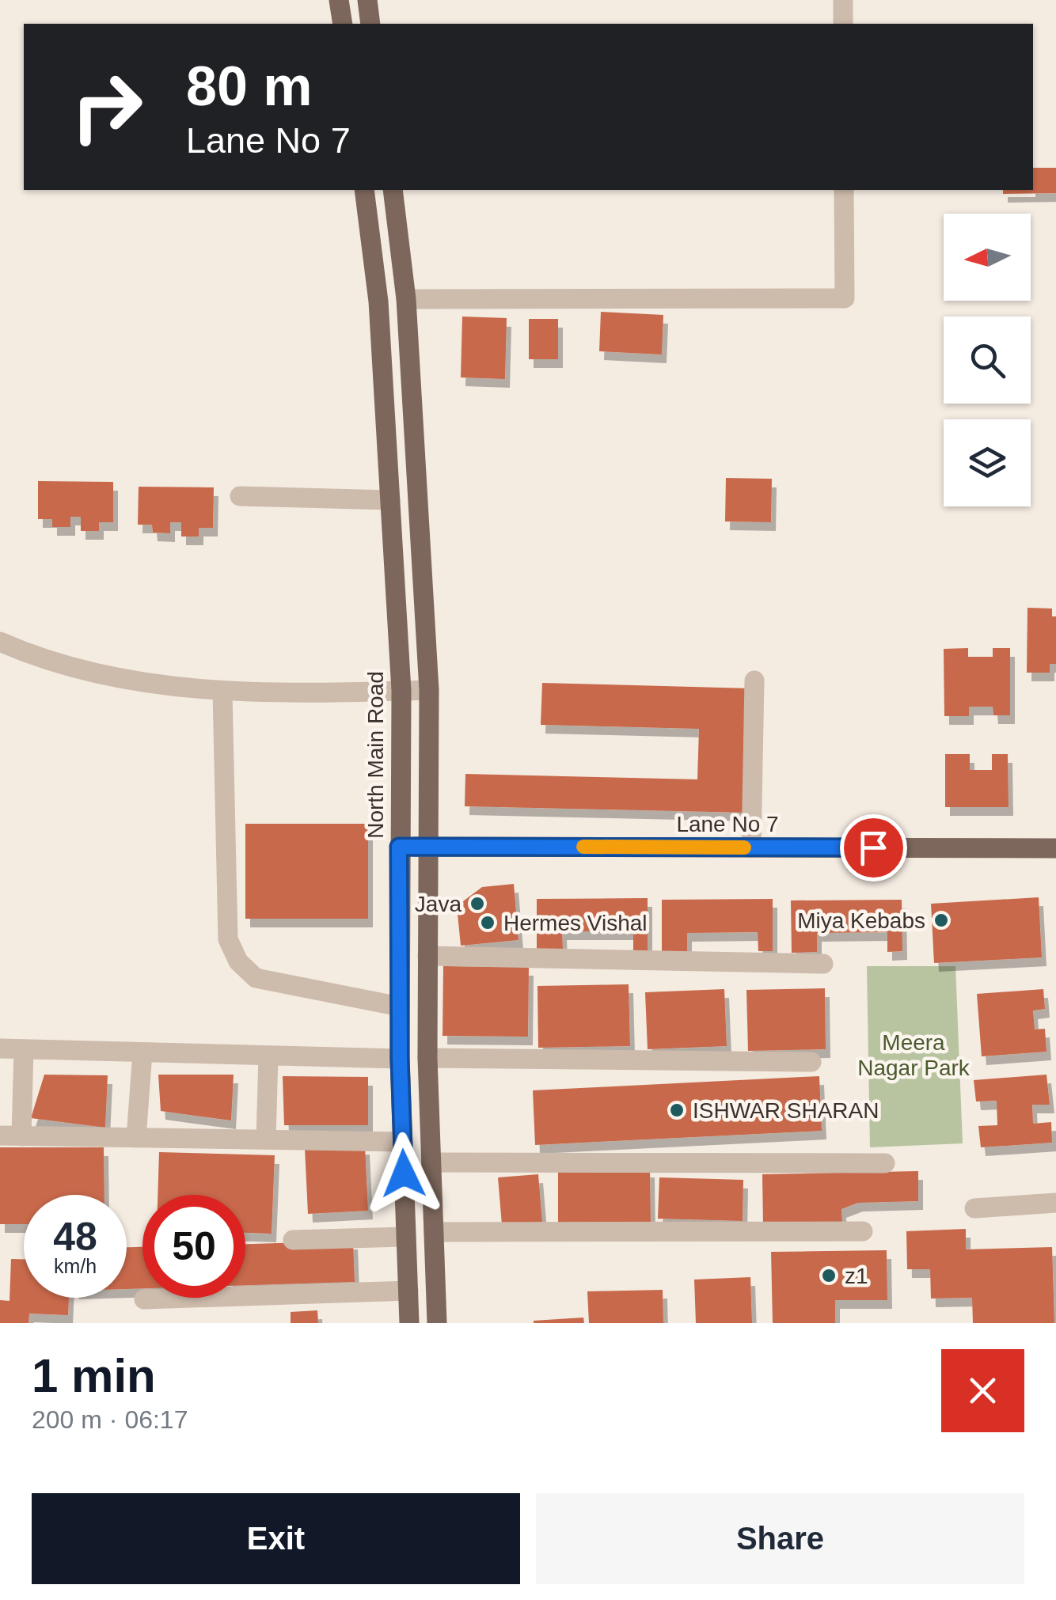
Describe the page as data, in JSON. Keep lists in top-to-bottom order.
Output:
{
  "streets": {
    "main road": ["North Main Road", "Lane No 7"]
  },
  "crossings": [
    ["North Main Road", "Lane No 7"]
  ],
  "parks": ["Meera Nagar Park"],
  "places": [
    "Java",
    "Miya Kebabs",
    "Hermes Vishal",
    "ISHWAR SHARAN",
    "z1"
  ],
  "north": "left",
  "page": {
    "turn": ["80 m", "Lane No 7"],
    "speed": "48 km/h",
    "limit": "50",
    "heading": ["1 min", "200 m · 06:17"],
    "buttons": ["Exit", "Share"]
  }
}
